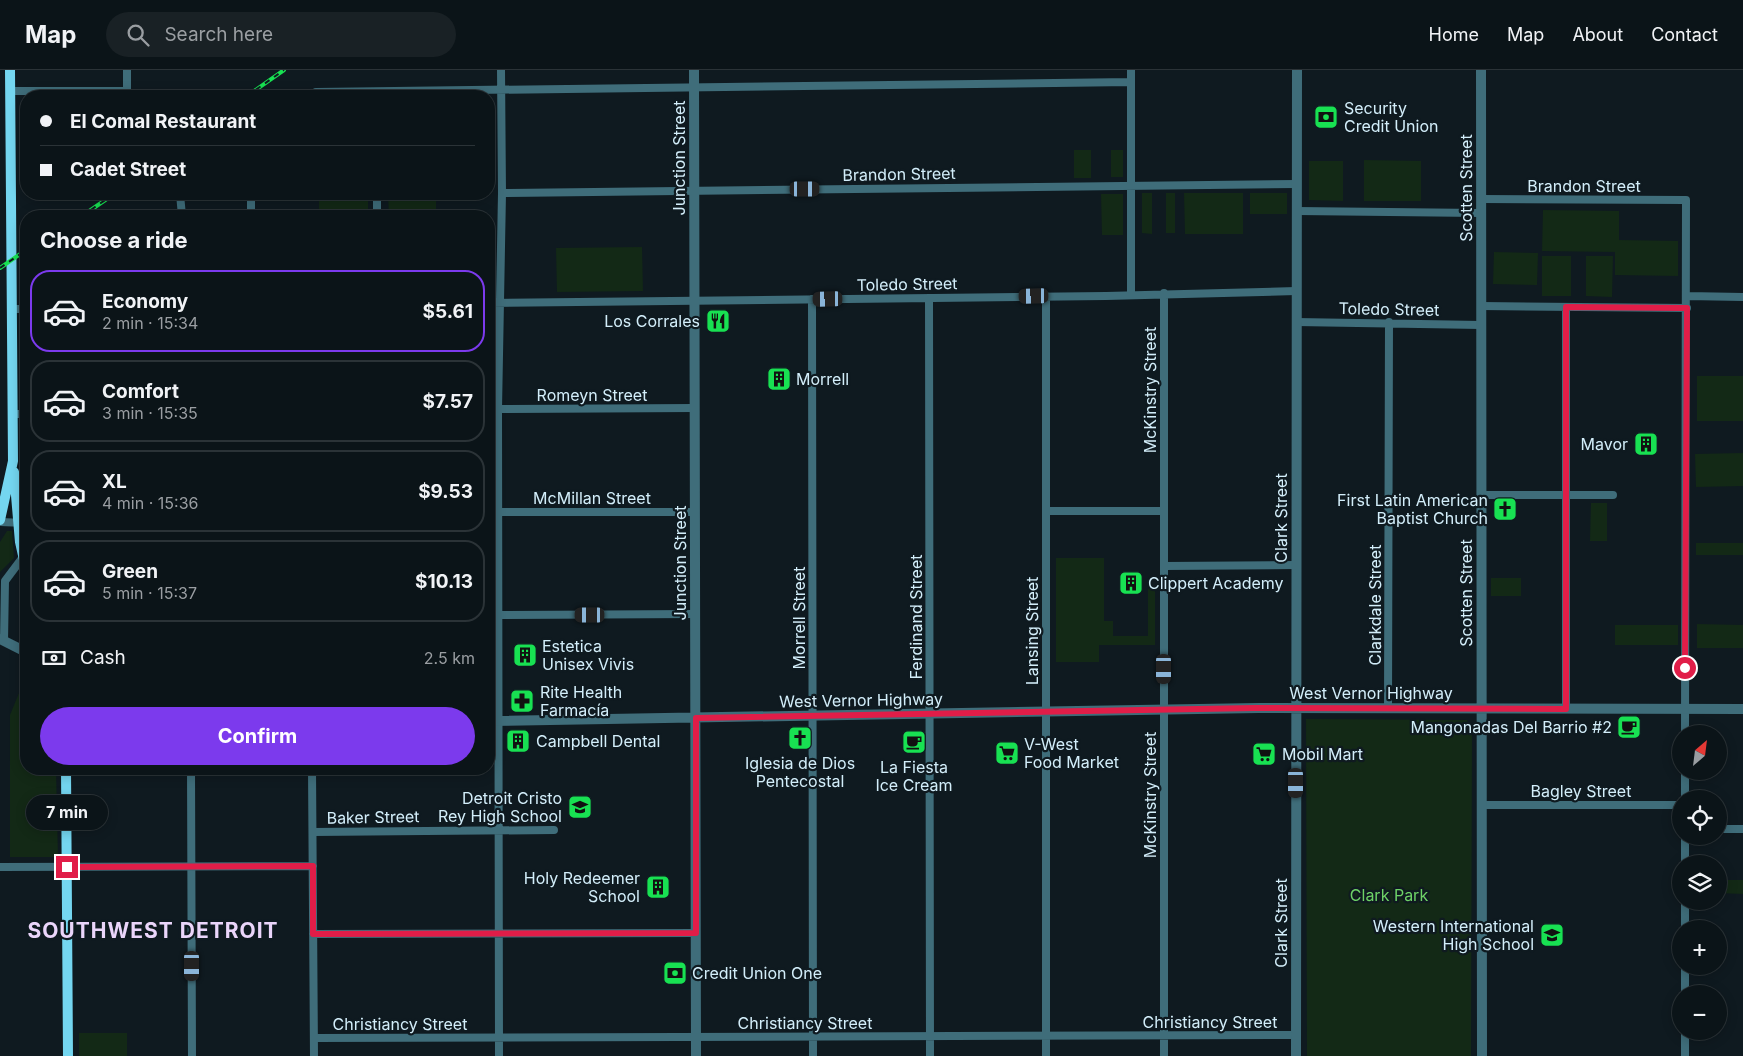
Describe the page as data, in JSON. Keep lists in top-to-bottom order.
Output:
{
  "streets": {
    "street": [
      "Junction Street",
      "Brandon Street",
      "Scotten Street",
      "Toledo Street",
      "McKinstry Street",
      "Romeyn Street",
      "McMillan Street",
      "Clark Street",
      "Clarkdale Street",
      "Ferdinand Street",
      "Morrell Street",
      "Lansing Street",
      "West Vernor Highway",
      "Bagley Street",
      "Baker Street",
      "Christiancy Street"
    ]
  },
  "crossings": [
    ["Junction Street", "Brandon Street"],
    ["Junction Street", "Toledo Street"],
    ["Junction Street", "Romeyn Street"],
    ["Junction Street", "McMillan Street"],
    ["Junction Street", "West Vernor Highway"],
    ["Junction Street", "Christiancy Street"],
    ["Brandon Street", "Scotten Street"],
    ["Brandon Street", "Clark Street"],
    ["Scotten Street", "Toledo Street"],
    ["Scotten Street", "West Vernor Highway"],
    ["Scotten Street", "Bagley Street"],
    ["Toledo Street", "McKinstry Street"],
    ["Toledo Street", "Clark Street"],
    ["Toledo Street", "Clarkdale Street"],
    ["Toledo Street", "Ferdinand Street"],
    ["Toledo Street", "Morrell Street"],
    ["Toledo Street", "Lansing Street"],
    ["McKinstry Street", "West Vernor Highway"],
    ["McKinstry Street", "Christiancy Street"],
    ["Clark Street", "West Vernor Highway"],
    ["Clark Street", "Christiancy Street"],
    ["Clarkdale Street", "West Vernor Highway"],
    ["Ferdinand Street", "West Vernor Highway"],
    ["Ferdinand Street", "Christiancy Street"],
    ["Morrell Street", "West Vernor Highway"],
    ["Morrell Street", "Christiancy Street"],
    ["Lansing Street", "West Vernor Highway"],
    ["Lansing Street", "Christiancy Street"]
  ],
  "districts": ["SOUTHWEST DETROIT"],
  "parks": ["Clark Park"],
  "places": {
    "bank": ["Security Credit Union", "Credit Union One"],
    "restaurant": ["Los Corrales"],
    "building": [
      "Morrell",
      "Mavor",
      "Clippert Academy",
      "Estetica Unisex Vivis",
      "Campbell Dental",
      "Holy Redeemer School"
    ],
    "church": ["First Latin American Baptist Church", "Iglesia de Dios Pentecostal"],
    "pharmacy": ["Rite Health Farmacía"],
    "cafe": ["Mangonadas Del Barrio #2", "La Fiesta Ice Cream"],
    "supermarket": ["V-West Food Market", "Mobil Mart"],
    "school or university": ["Detroit Cristo Rey High School", "Western International High School"]
  },
  "north": "top right",
  "page": {
    "header": "Map",
    "search": "Search here",
    "nav": [
      "Home",
      "Map",
      "About",
      "Contact"
    ],
    "banner": ["El Comal Restaurant", "Cadet Street"],
    "heading": "Choose a ride",
    "list": [
      {
        "name": "Economy",
        "note": "2 min · 15:34",
        "value": "$5.61"
      },
      {
        "name": "Comfort",
        "note": "3 min · 15:35",
        "value": "$7.57"
      },
      {
        "name": "XL",
        "note": "4 min · 15:36",
        "value": "$9.53"
      },
      {
        "name": "Green",
        "note": "5 min · 15:37",
        "value": "$10.13"
      }
    ],
    "pay": ["Cash", "2.5 km"],
    "buttons": "Confirm",
    "map_buttons": ["+", "−"],
    "bubble": "7 min"
  }
}
